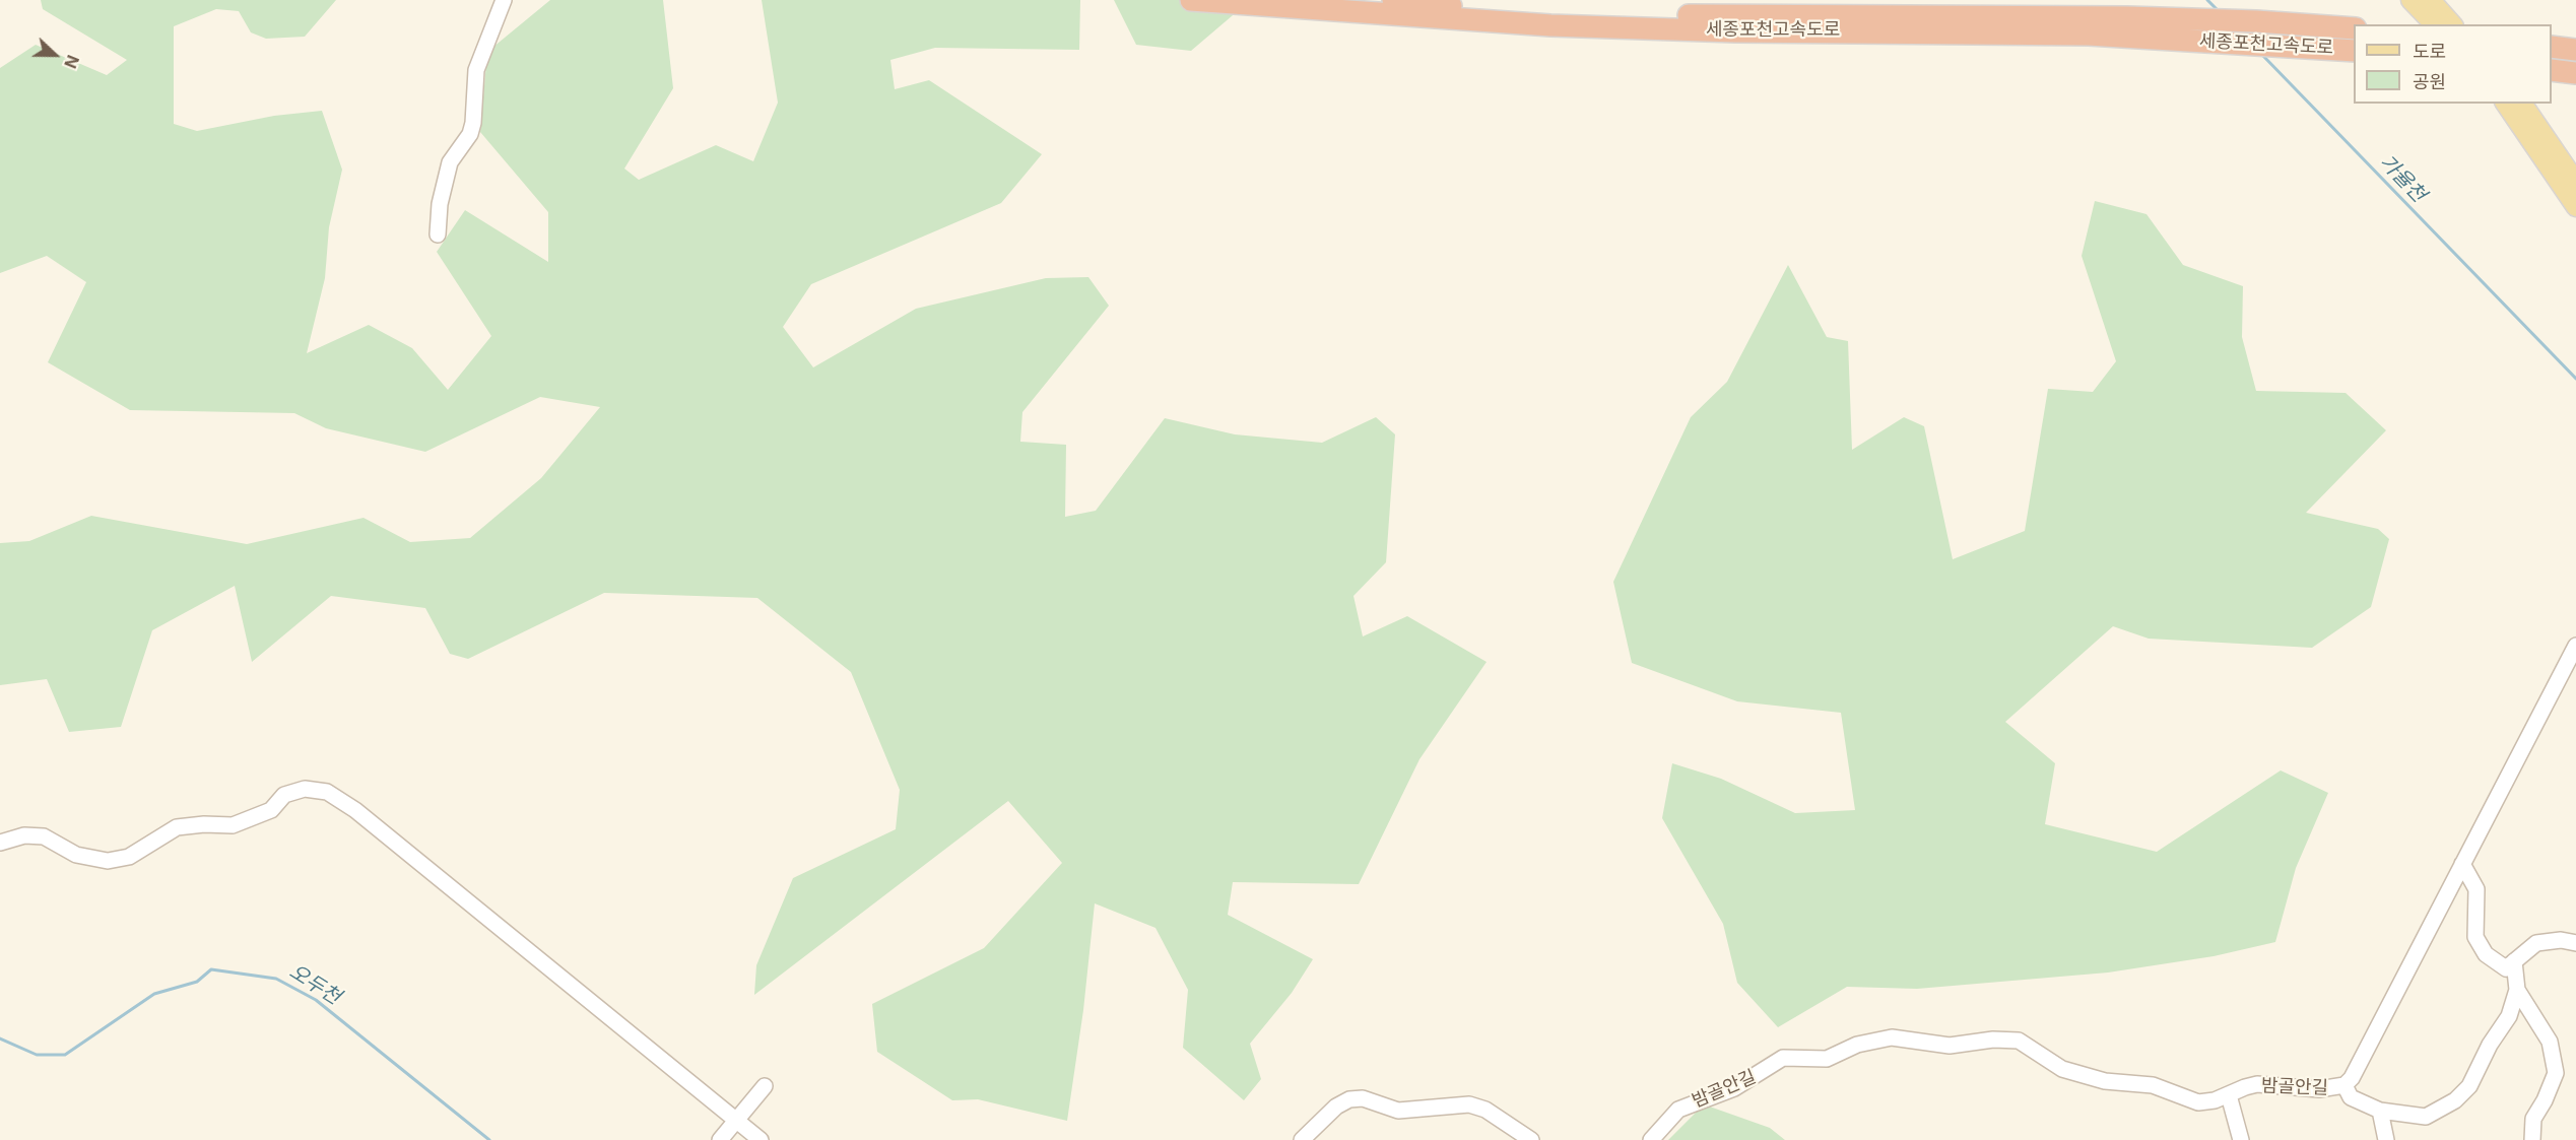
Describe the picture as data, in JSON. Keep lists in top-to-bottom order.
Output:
{
  "streets": {
    "highway": ["세종포천고속도로"],
    "street": ["밤골안길"]
  },
  "water": ["가율천", "오두천"],
  "legend": ["도로", "공원"],
  "north": "right"
}
